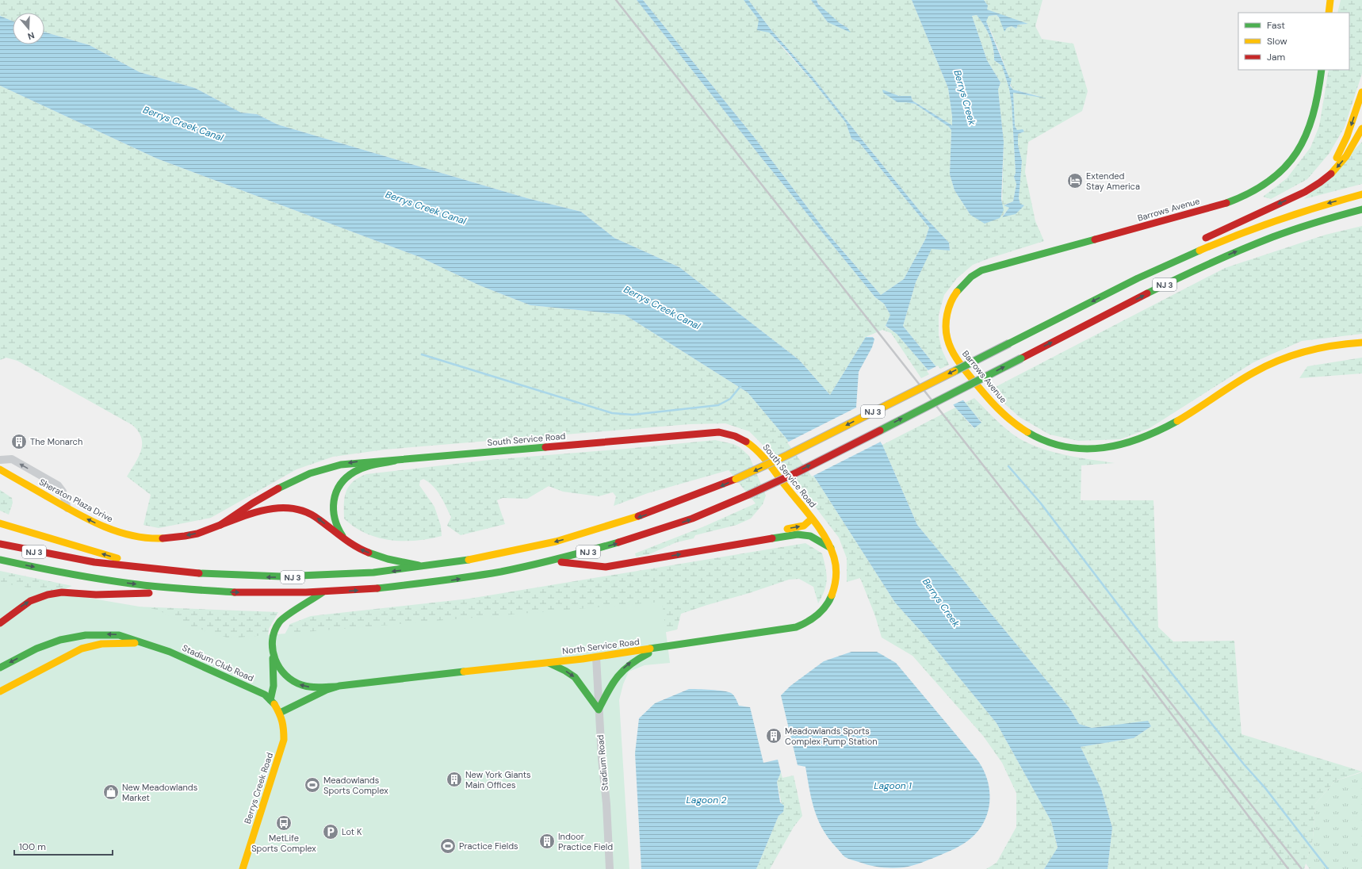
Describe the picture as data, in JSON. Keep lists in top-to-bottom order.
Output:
{
  "streets": {
    "main road": [
      "Barrows Avenue",
      "NJ 3",
      "South Service Road",
      "Sheraton Plaza Drive",
      "North Service Road",
      "Stadium Club Road",
      "Berrys Creek Road"
    ],
    "street": ["Stadium Road"]
  },
  "crossings": [
    ["South Service Road", "Sheraton Plaza Drive"],
    ["South Service Road", "North Service Road"],
    ["North Service Road", "Stadium Club Road"],
    ["North Service Road", "Stadium Road"],
    ["North Service Road", "Berrys Creek Road"],
    ["Stadium Club Road", "Berrys Creek Road"]
  ],
  "water": [
    "Berrys Creek",
    "Berrys Creek Canal",
    "Lagoon 1",
    "Lagoon 2"
  ],
  "places": {
    "hotel": ["Extended Stay America"],
    "building": [
      "The Monarch",
      "Meadowlands Sports Complex Pump Station",
      "New York Giants Main Offices",
      "Indoor Practice Field"
    ],
    "sports": ["Meadowlands Sports Complex", "Practice Fields"],
    "shop": ["New Meadowlands Market"],
    "bus stop": ["MetLife Sports Complex"],
    "parking": ["Lot K"]
  },
  "legend": ["Fast", "Slow", "Jam"],
  "scale_bar": "100 m",
  "north": "bottom"
}
